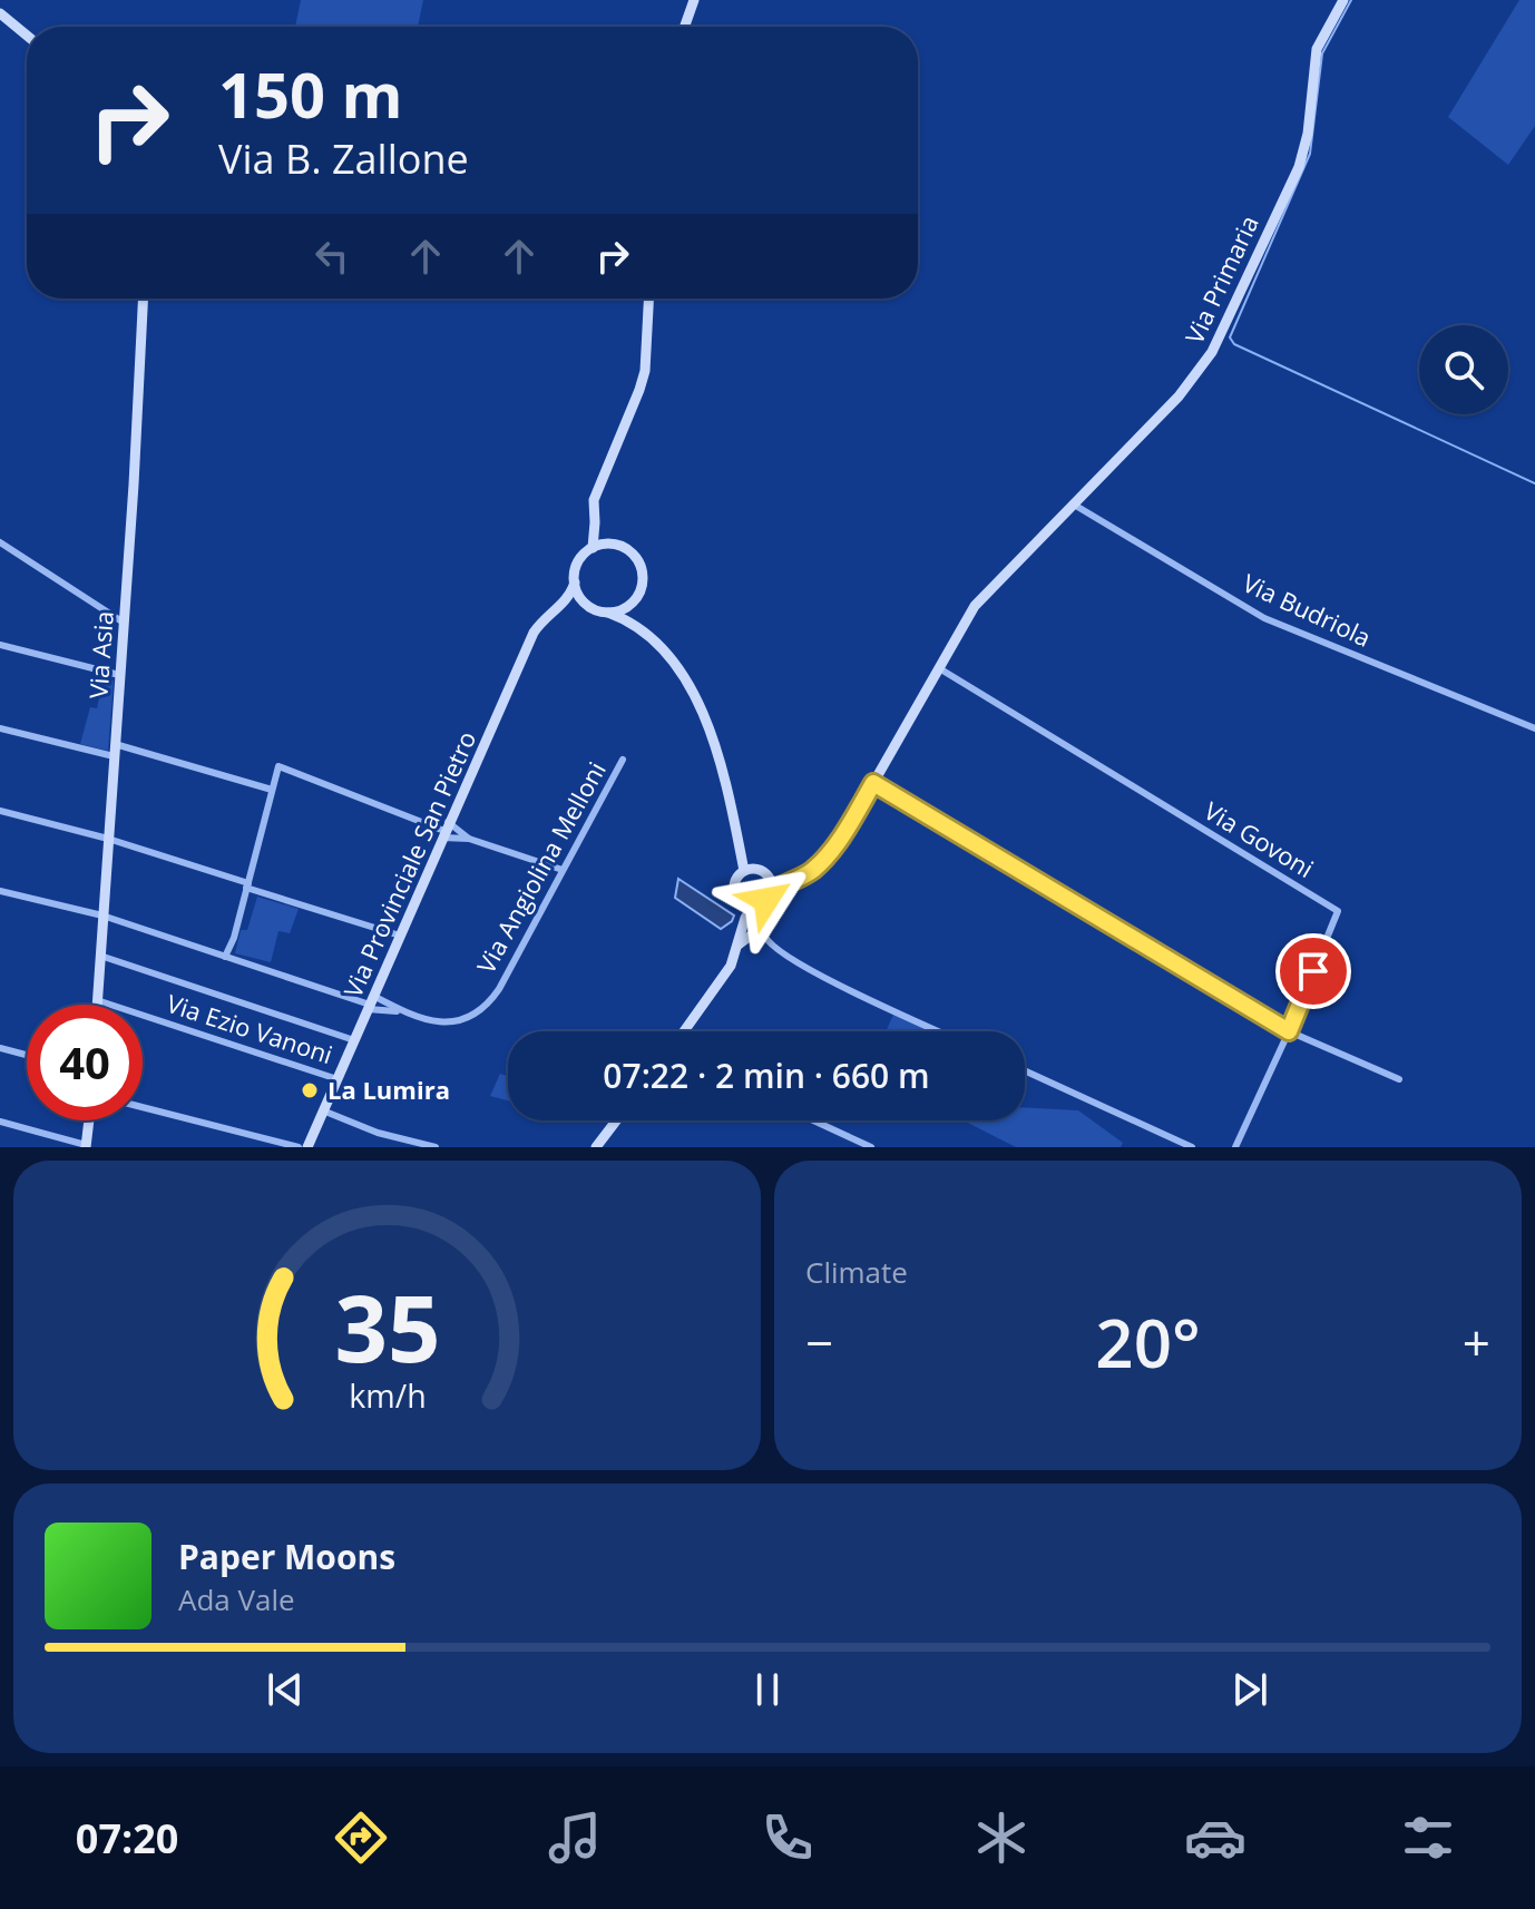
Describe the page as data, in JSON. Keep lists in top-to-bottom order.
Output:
{
  "streets": {
    "street": [
      "Via Primaria",
      "Via Budriola",
      "Via Asia",
      "Via Govoni",
      "Via Provinciale San Pietro",
      "Via Angiolina Melloni",
      "Via Ezio Vanoni"
    ]
  },
  "crossings": [
    ["Via Primaria", "Via Budriola"],
    ["Via Primaria", "Via Govoni"],
    ["Via Asia", "Via Ezio Vanoni"],
    ["Via Provinciale San Pietro", "Via Angiolina Melloni"],
    ["Via Provinciale San Pietro", "Via Ezio Vanoni"]
  ],
  "places": ["La Lumira"],
  "page": {
    "turn": ["150 m", "Via B. Zallone"],
    "limit": "40",
    "trip": "07:22 · 2 min · 660 m",
    "tile": "Climate",
    "heat": ["−", "20°", "+"],
    "song": ["Paper Moons", "Ada Vale"],
    "tabs": "07:20",
    "gauge": ["35", "km/h"]
  }
}
